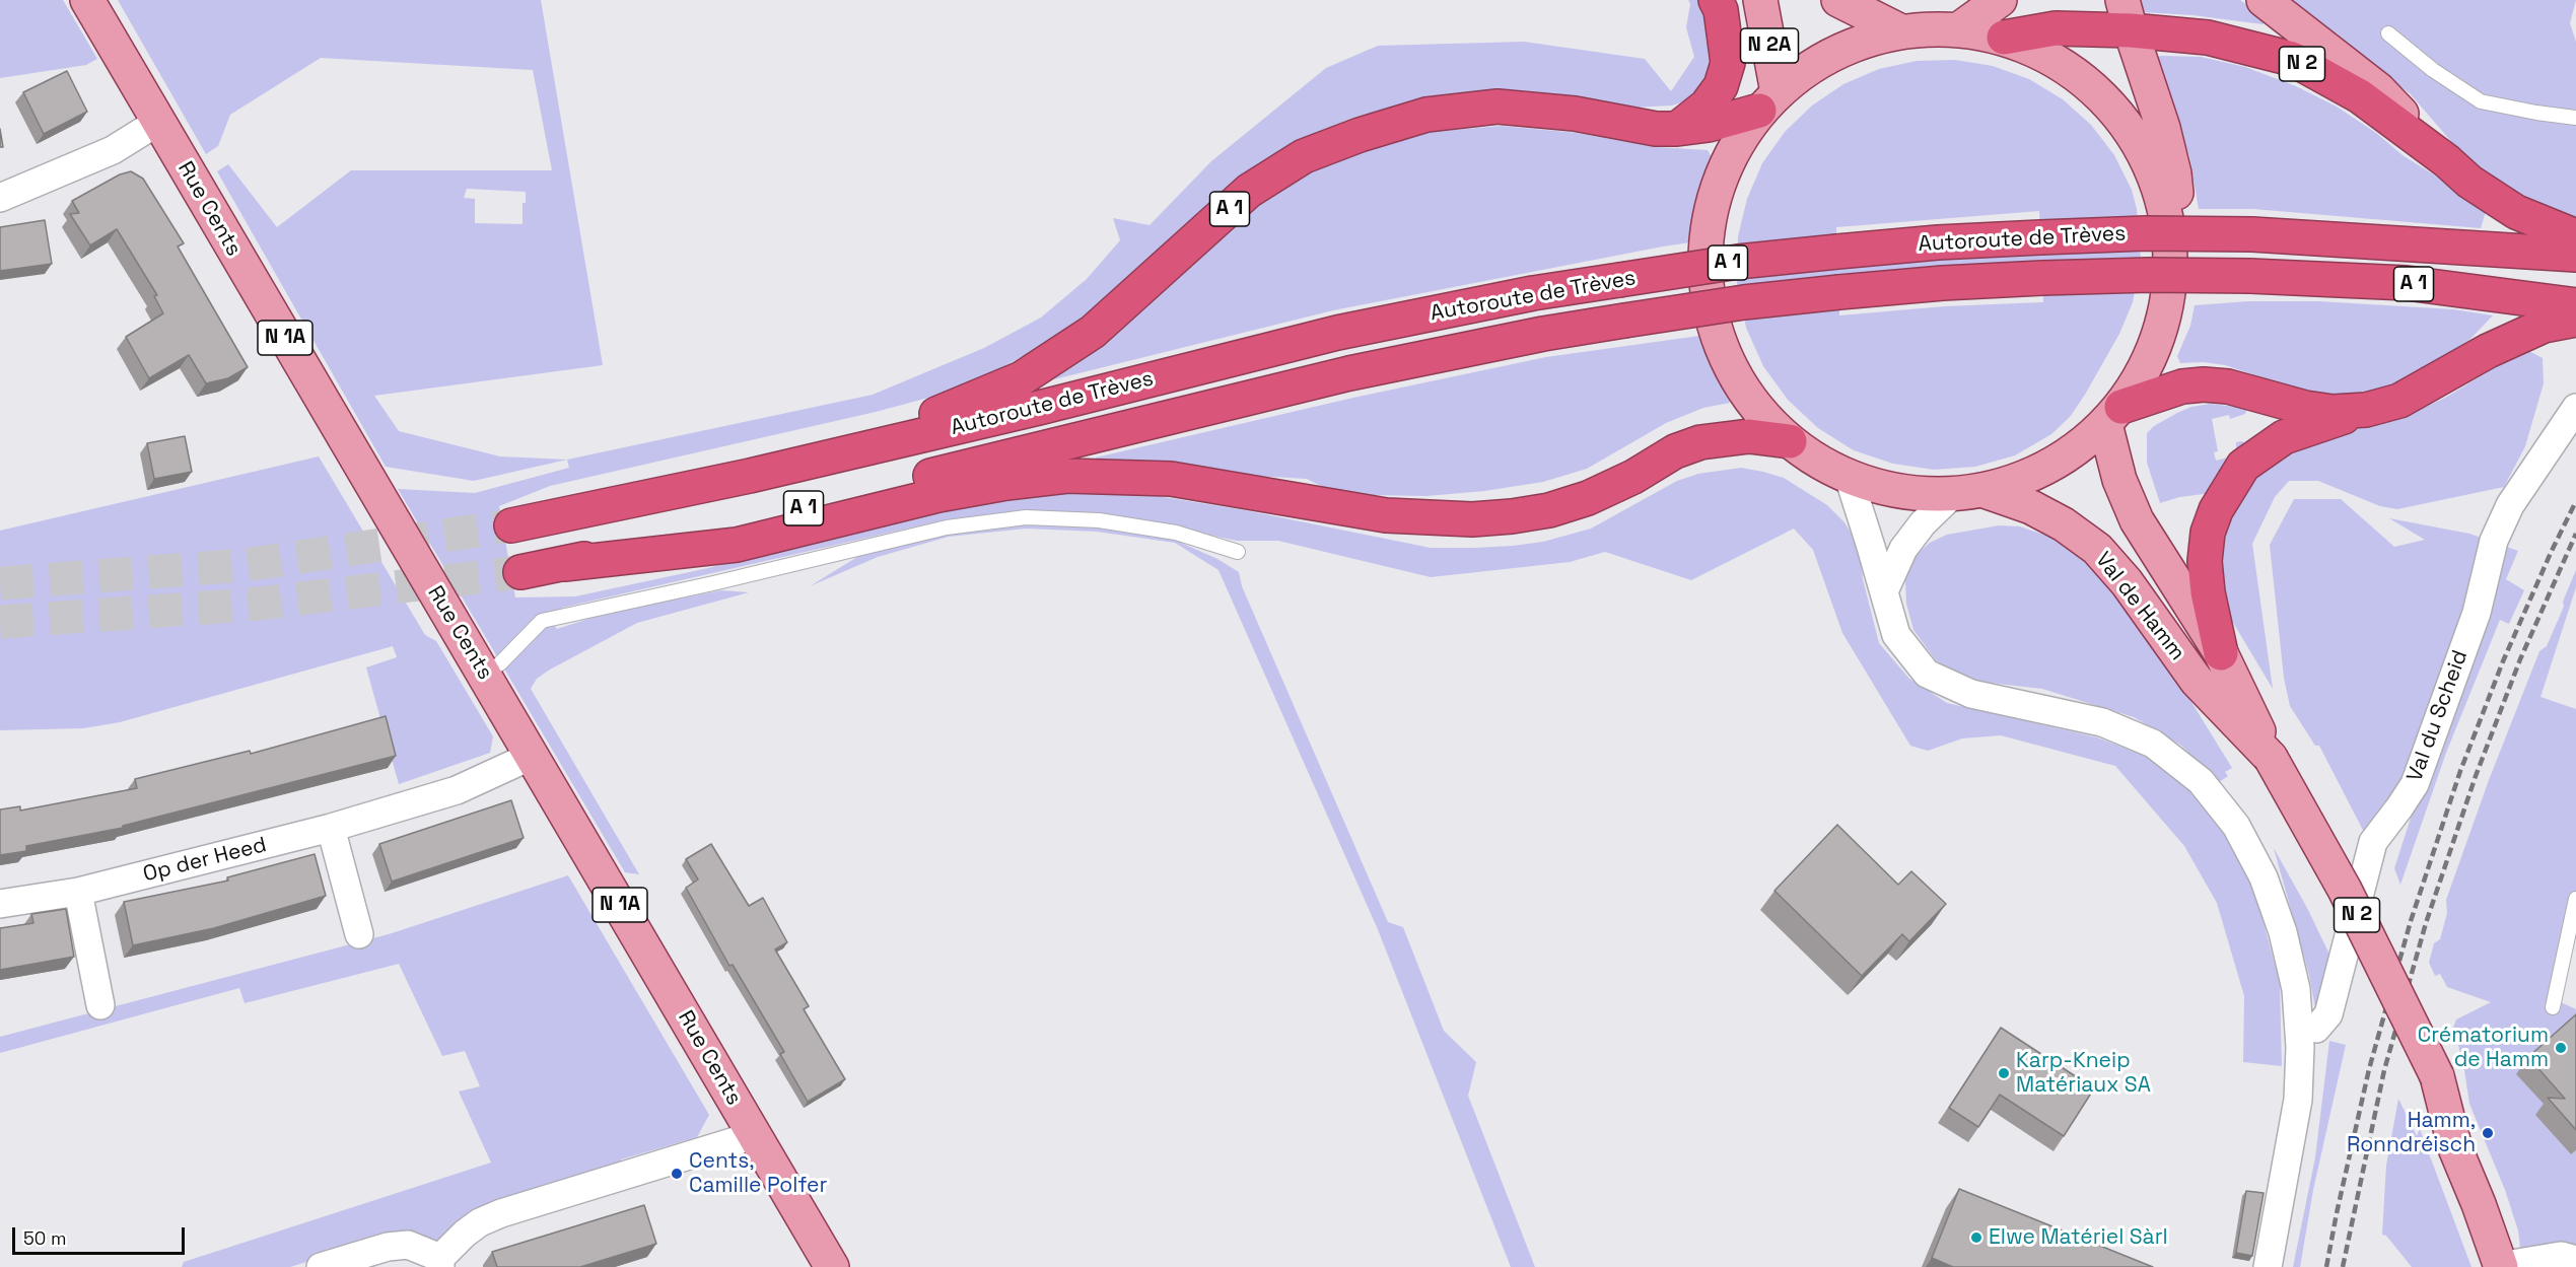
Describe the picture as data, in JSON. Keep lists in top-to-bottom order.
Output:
{
  "streets": {
    "highway": ["N 2", "A 1", "Autoroute de Trèves"],
    "main road": [
      "N 2A",
      "Rue Cents",
      "N 1A",
      "Val de Hamm"
    ],
    "street": ["Val du Scheid", "Op der Heed"]
  },
  "crossings": [
    ["N 2A", "A 1"],
    ["Rue Cents", "Op der Heed"],
    ["A 1", "Autoroute de Trèves"]
  ],
  "places": [
    "Crématorium de Hamm",
    "Karp-Kneip Matériaux SA",
    "Hamm, Ronndréisch",
    "Cents, Camille Polfer",
    "Elwe Matériel Sàrl"
  ],
  "scale_bar": "50 m"
}
